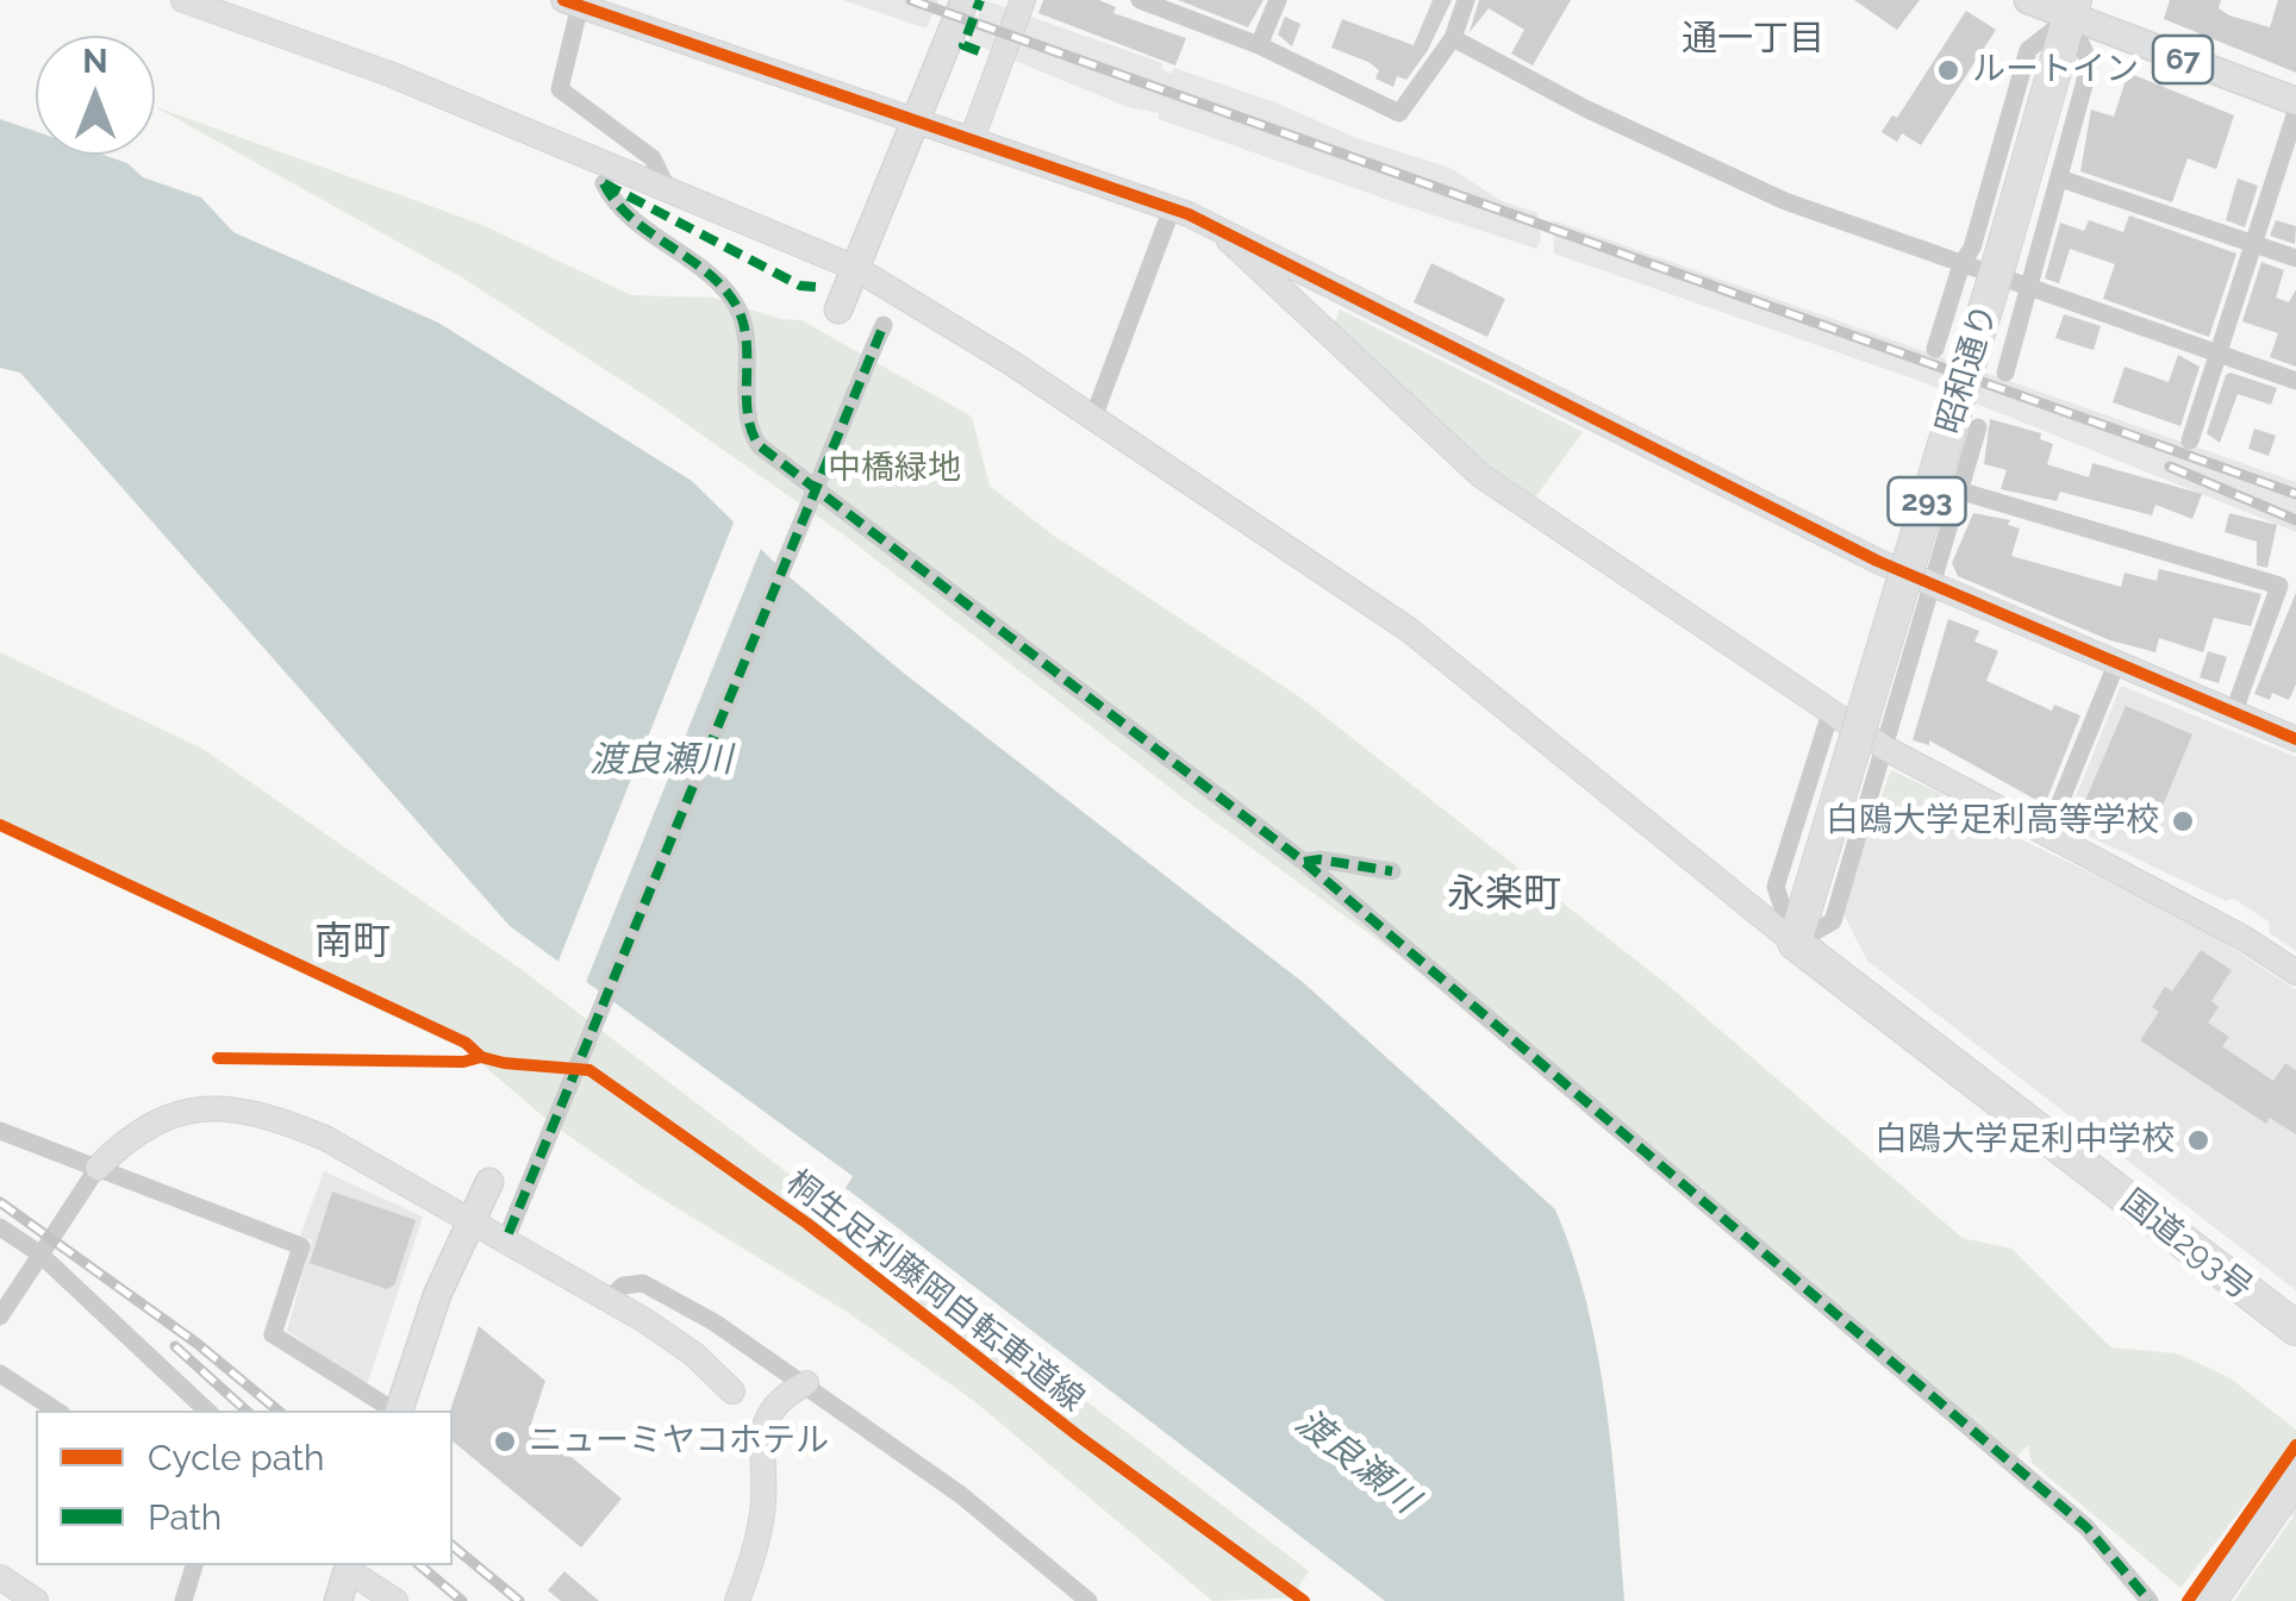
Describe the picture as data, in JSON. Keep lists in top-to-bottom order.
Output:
{
  "streets": {
    "highway": ["昭和通り", "293", "国道293号"],
    "main road": ["67"],
    "cycle path": ["桐生足利藤岡自転車道線"]
  },
  "crossings": [
    ["67", "昭和通り"],
    ["昭和通り", "国道293号"]
  ],
  "districts": ["通一丁目", "永楽町", "南町"],
  "water": ["渡良瀬川"],
  "parks": ["中橋緑地"],
  "places": [
    "ルートイン",
    "白鴎大学足利高等学校",
    "白鴎大学足利中学校",
    "ニューミヤコホテル"
  ],
  "legend": ["Cycle path", "Path"],
  "north": "top"
}
